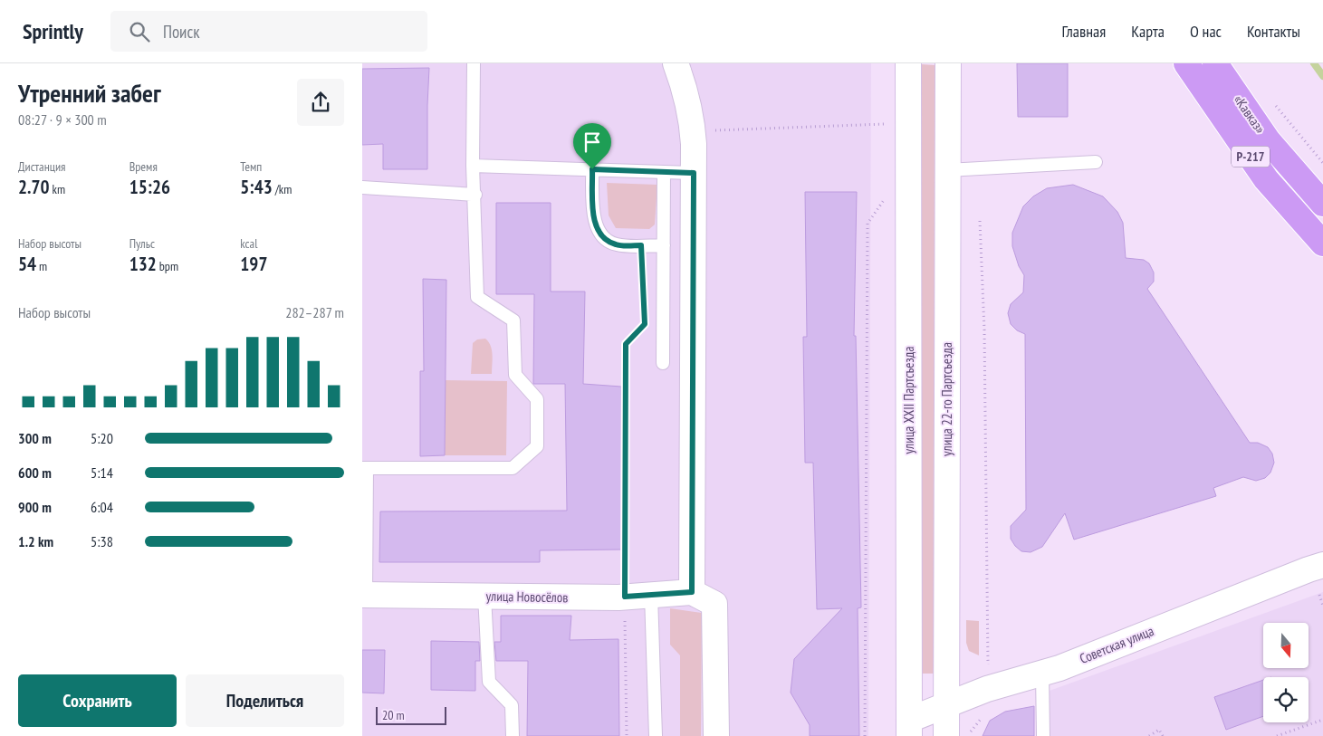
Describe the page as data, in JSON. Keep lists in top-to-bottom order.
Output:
{
  "streets": {
    "highway": ["«Кавказ»", "Р-217"],
    "street": [
      "улица 22-го Партсъезда",
      "улица XXII Партсъезда",
      "улица Новосёлов",
      "Советская улица"
    ]
  },
  "crossings": [
    ["улица 22-го Партсъезда", "Советская улица"],
    ["улица XXII Партсъезда", "Советская улица"]
  ],
  "scale_bar": "20 m",
  "north": "bottom",
  "page": {
    "header": "Sprintly",
    "search": "Поиск",
    "nav": [
      "Главная",
      "Карта",
      "О нас",
      "Контакты"
    ],
    "heading": ["Утренний забег", "08:27 · 9 × 300 m"],
    "stats": [
      ["Дистанция", "2.70 km"],
      ["Время", "15:26"],
      ["Темп", "5:43 /km"],
      ["Набор высоты", "54 m"],
      ["Пульс", "132 bpm"],
      ["kcal", "197"]
    ],
    "chart": ["Набор высоты", "282–287 m"],
    "list": [
      {
        "name": "300 m",
        "note": "5:20"
      },
      {
        "name": "600 m",
        "note": "5:14"
      },
      {
        "name": "900 m",
        "note": "6:04"
      },
      {
        "name": "1.2 km",
        "note": "5:38"
      }
    ],
    "buttons": ["Сохранить", "Поделиться"],
    "scale": "20 m"
  }
}
